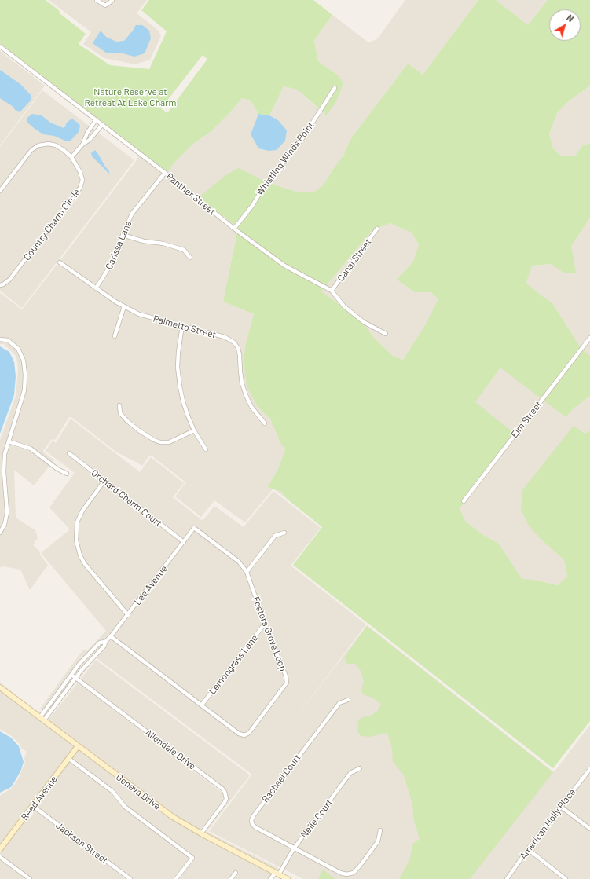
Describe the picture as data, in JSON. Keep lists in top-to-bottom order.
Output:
{
  "streets": {
    "main road": ["Geneva Drive", "Reed Avenue"],
    "street": [
      "Whistling Winds Point",
      "Panther Street",
      "Country Charm Circle",
      "Carissa Lane",
      "Canal Street",
      "Palmetto Street",
      "Elm Street",
      "Orchard Charm Court",
      "Lee Avenue",
      "Fosters Grove Loop",
      "Lemongrass Lane",
      "Allendale Drive",
      "Rachael Court",
      "Neile Court",
      "American Holly Place",
      "Jackson Street"
    ]
  },
  "crossings": [
    ["Whistling Winds Point", "Panther Street"],
    ["Panther Street", "Carissa Lane"],
    ["Panther Street", "Canal Street"],
    ["Carissa Lane", "Palmetto Street"],
    ["Orchard Charm Court", "Lee Avenue"],
    ["Lee Avenue", "Fosters Grove Loop"],
    ["Lee Avenue", "Allendale Drive"],
    ["Lee Avenue", "Geneva Drive"],
    ["Fosters Grove Loop", "Lemongrass Lane"],
    ["Allendale Drive", "Geneva Drive"],
    ["Rachael Court", "Neile Court"],
    ["Geneva Drive", "Reed Avenue"],
    ["Geneva Drive", "Neile Court"],
    ["Reed Avenue", "Jackson Street"]
  ],
  "parks": ["Nature Reserve at Retreat At Lake Charm"],
  "north": "top right"
}
